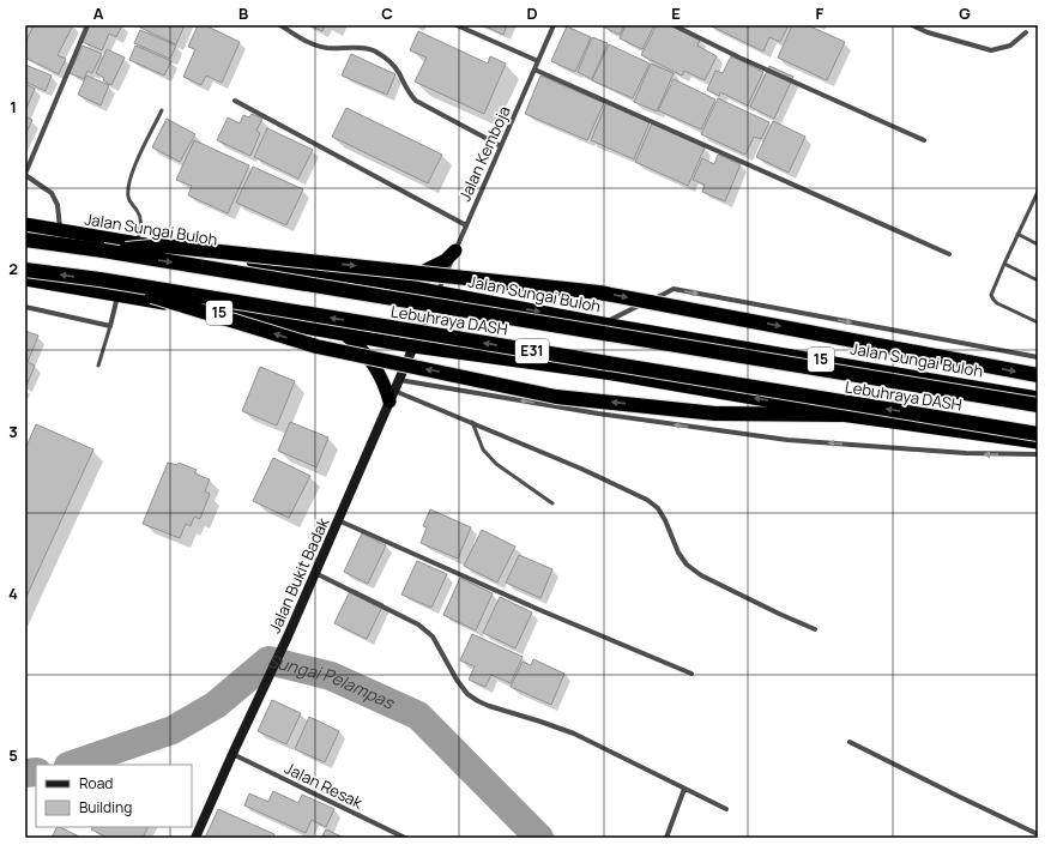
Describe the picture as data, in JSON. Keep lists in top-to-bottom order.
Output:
{
  "streets": {
    "highway": [
      "Jalan Sungai Buloh",
      "15",
      "Lebuhraya DASH",
      "E31"
    ],
    "main road": ["Jalan Bukit Badak"],
    "street": ["Jalan Kemboja", "Jalan Resak"]
  },
  "crossings": [
    ["Jalan Kemboja", "Jalan Sungai Buloh"],
    ["Jalan Kemboja", "Jalan Bukit Badak"],
    ["Jalan Sungai Buloh", "Jalan Bukit Badak"],
    ["15", "Jalan Bukit Badak"],
    ["Jalan Bukit Badak", "Jalan Resak"]
  ],
  "water": ["Sungai Pelampas"],
  "legend": ["Road", "Building"],
  "grid": {
    "columns": [
      "A",
      "B",
      "C",
      "D",
      "E",
      "F",
      "G"
    ],
    "rows": [
      "1",
      "2",
      "3",
      "4",
      "5"
    ]
  }
}
